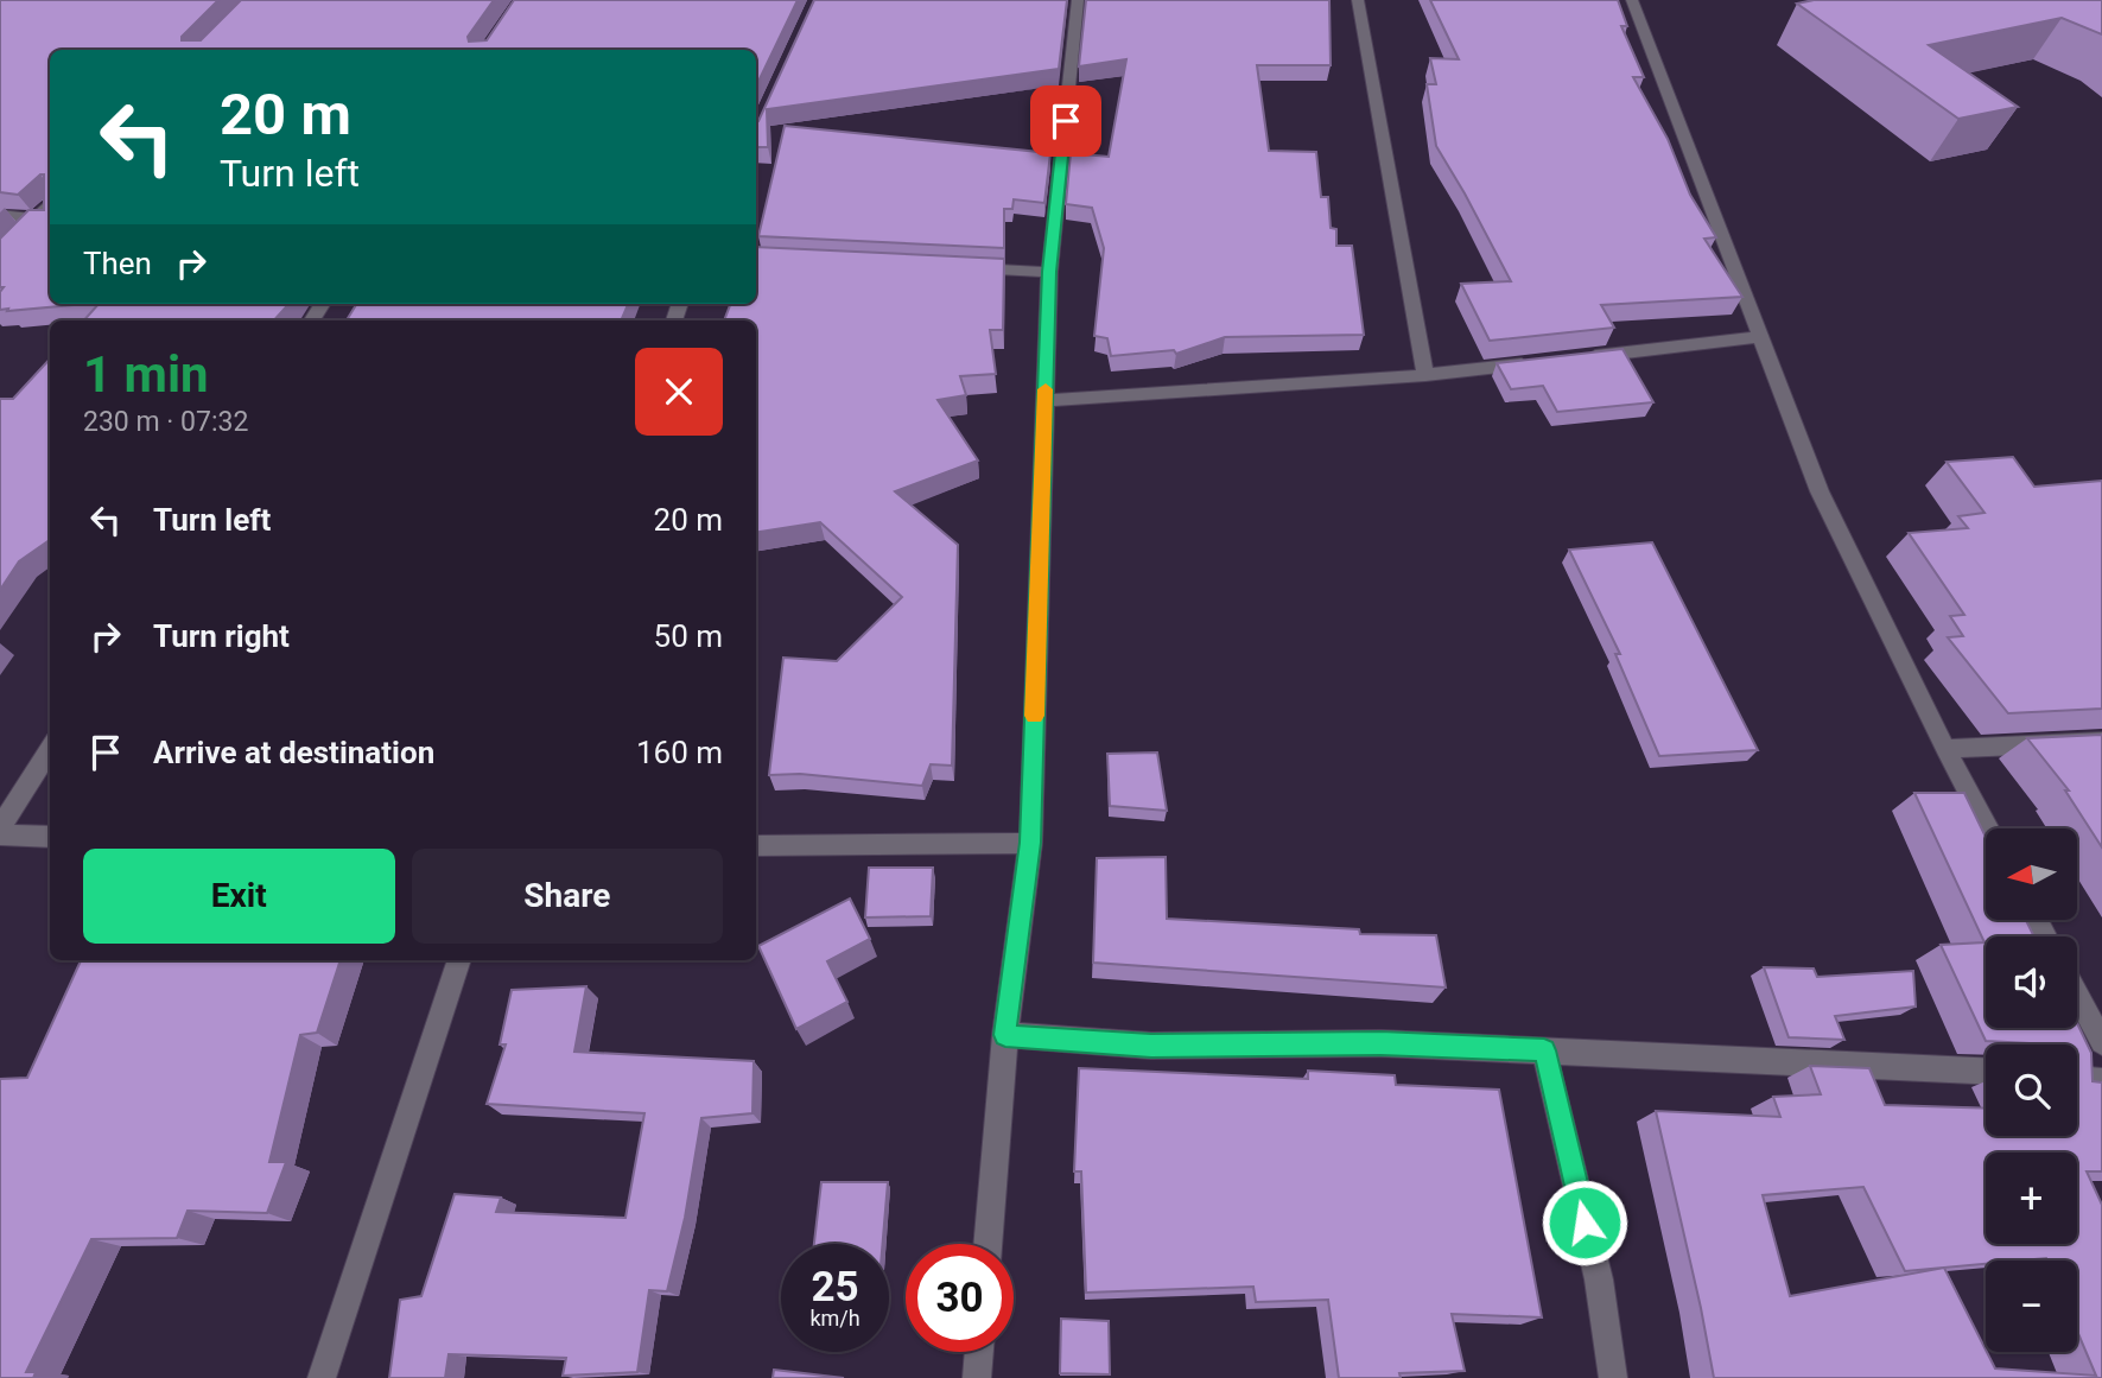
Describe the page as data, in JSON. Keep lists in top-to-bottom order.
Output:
{
  "north": "left",
  "page": {
    "turn": ["20 m", "Turn left"],
    "then": "Then",
    "heading": ["1 min", "230 m · 07:32"],
    "list": [
      {
        "name": "Turn left",
        "value": "20 m"
      },
      {
        "name": "Turn right",
        "value": "50 m"
      },
      {
        "name": "Arrive at destination",
        "value": "160 m"
      }
    ],
    "map_buttons": ["+", "−"],
    "buttons": ["Exit", "Share"],
    "speed": "25 km/h",
    "limit": "30"
  }
}
